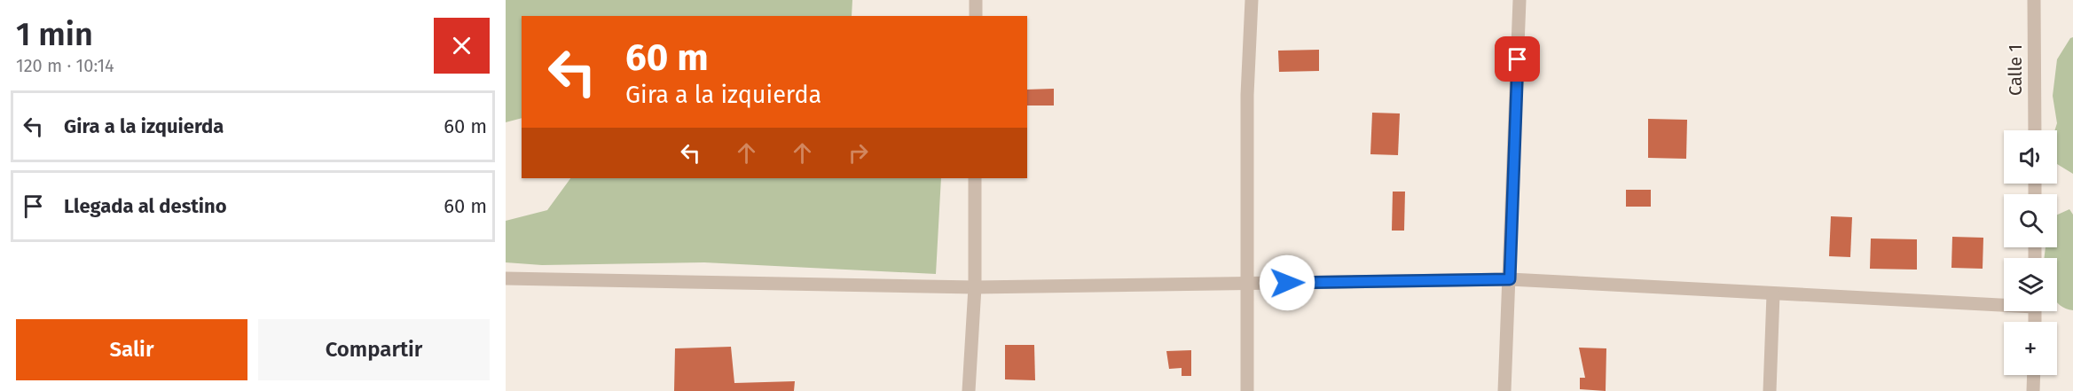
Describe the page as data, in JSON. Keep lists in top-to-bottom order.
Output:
{
  "streets": {
    "street": ["Calle 1"]
  },
  "page": {
    "heading": ["1 min", "120 m · 10:14"],
    "turn": ["60 m", "Gira a la izquierda"],
    "list": [
      {
        "name": "Gira a la izquierda",
        "value": "60 m"
      },
      {
        "name": "Llegada al destino",
        "value": "60 m"
      }
    ],
    "map_buttons": "+",
    "buttons": ["Salir", "Compartir"]
  }
}
